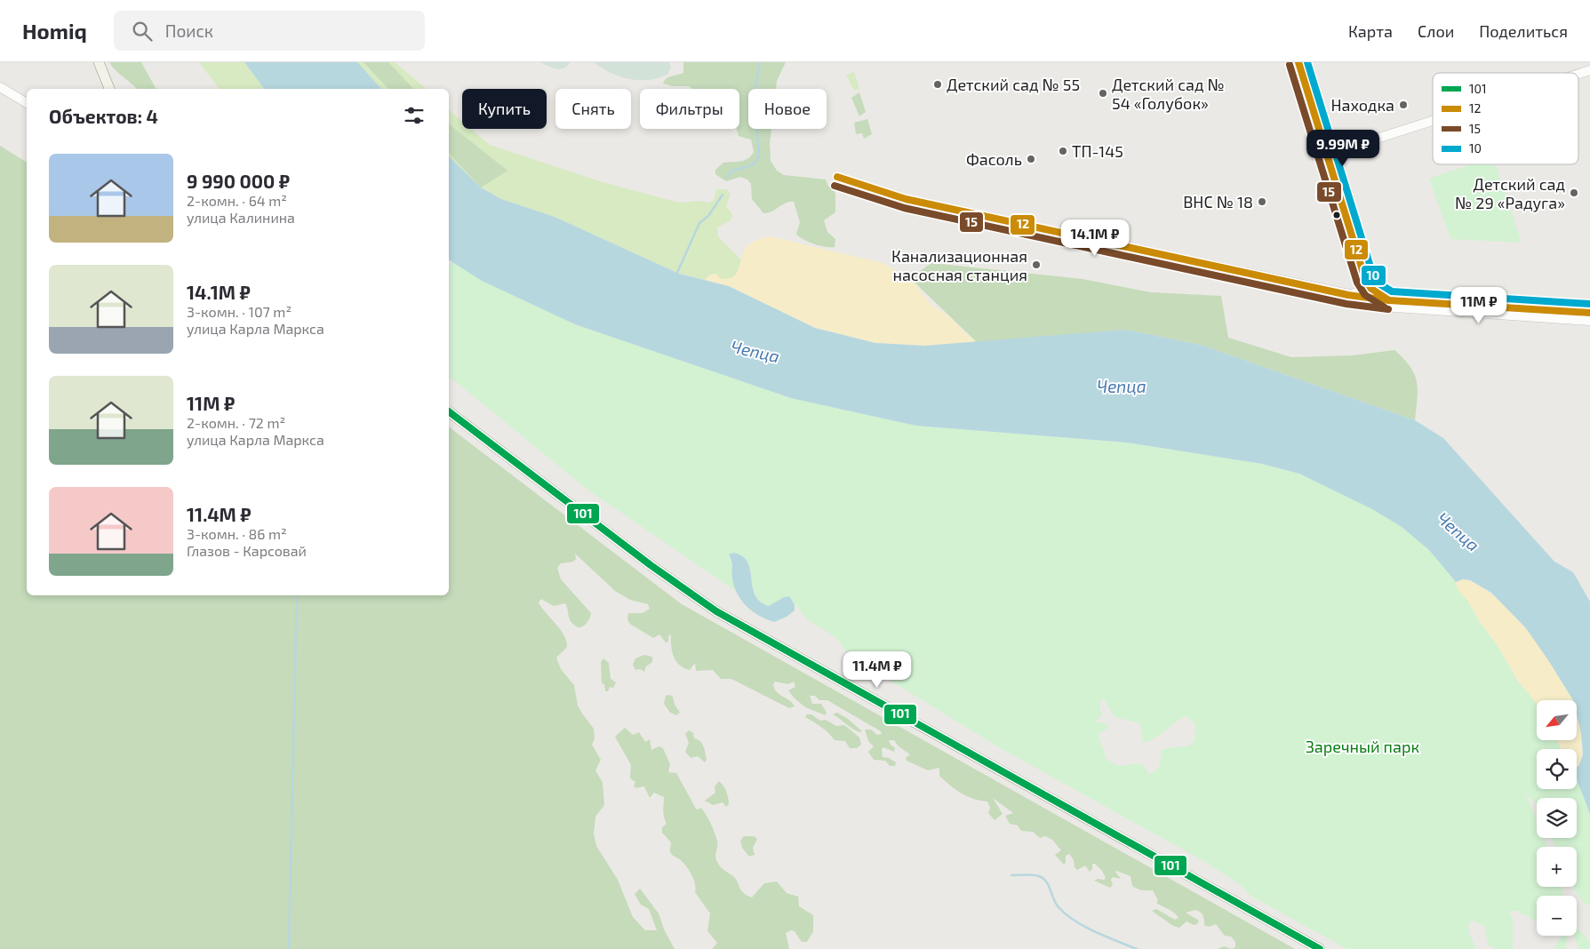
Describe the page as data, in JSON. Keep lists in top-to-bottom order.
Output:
{
  "water": ["Чепца"],
  "parks": ["Заречный парк"],
  "places": [
    "Детский сад № 55",
    "Детский сад № 54 «Голубок»",
    "Находка",
    "ТП-145",
    "Фасоль",
    "Детский сад № 29 «Радуга»",
    "ВНС № 18",
    "Канализационная насосная станция"
  ],
  "lines": [
    "transit line 12",
    "transit line 10",
    "transit line 15",
    "transit line 101"
  ],
  "legend": [
    "101",
    "12",
    "15",
    "10"
  ],
  "north": "bottom left",
  "page": {
    "header": "Homiq",
    "search": "Поиск",
    "nav": ["Карта", "Слои", "Поделиться"],
    "chip": [
      "Купить",
      "Снять",
      "Фильтры",
      "Новое"
    ],
    "heading": "Объектов: 4",
    "price": [
      "9.99M ₽",
      "14.1M ₽",
      "11M ₽",
      "11.4M ₽"
    ],
    "list": [
      {
        "name": "9 990 000 ₽",
        "note": "2-комн. · 64 m² · улица Калинина"
      },
      {
        "name": "14.1M ₽",
        "note": "3-комн. · 107 m² · улица Карла Маркса"
      },
      {
        "name": "11M ₽",
        "note": "2-комн. · 72 m² · улица Карла Маркса"
      },
      {
        "name": "11.4M ₽",
        "note": "3-комн. · 86 m² · Глазов - Карсовай"
      }
    ],
    "map_buttons": ["+", "−"]
  }
}
